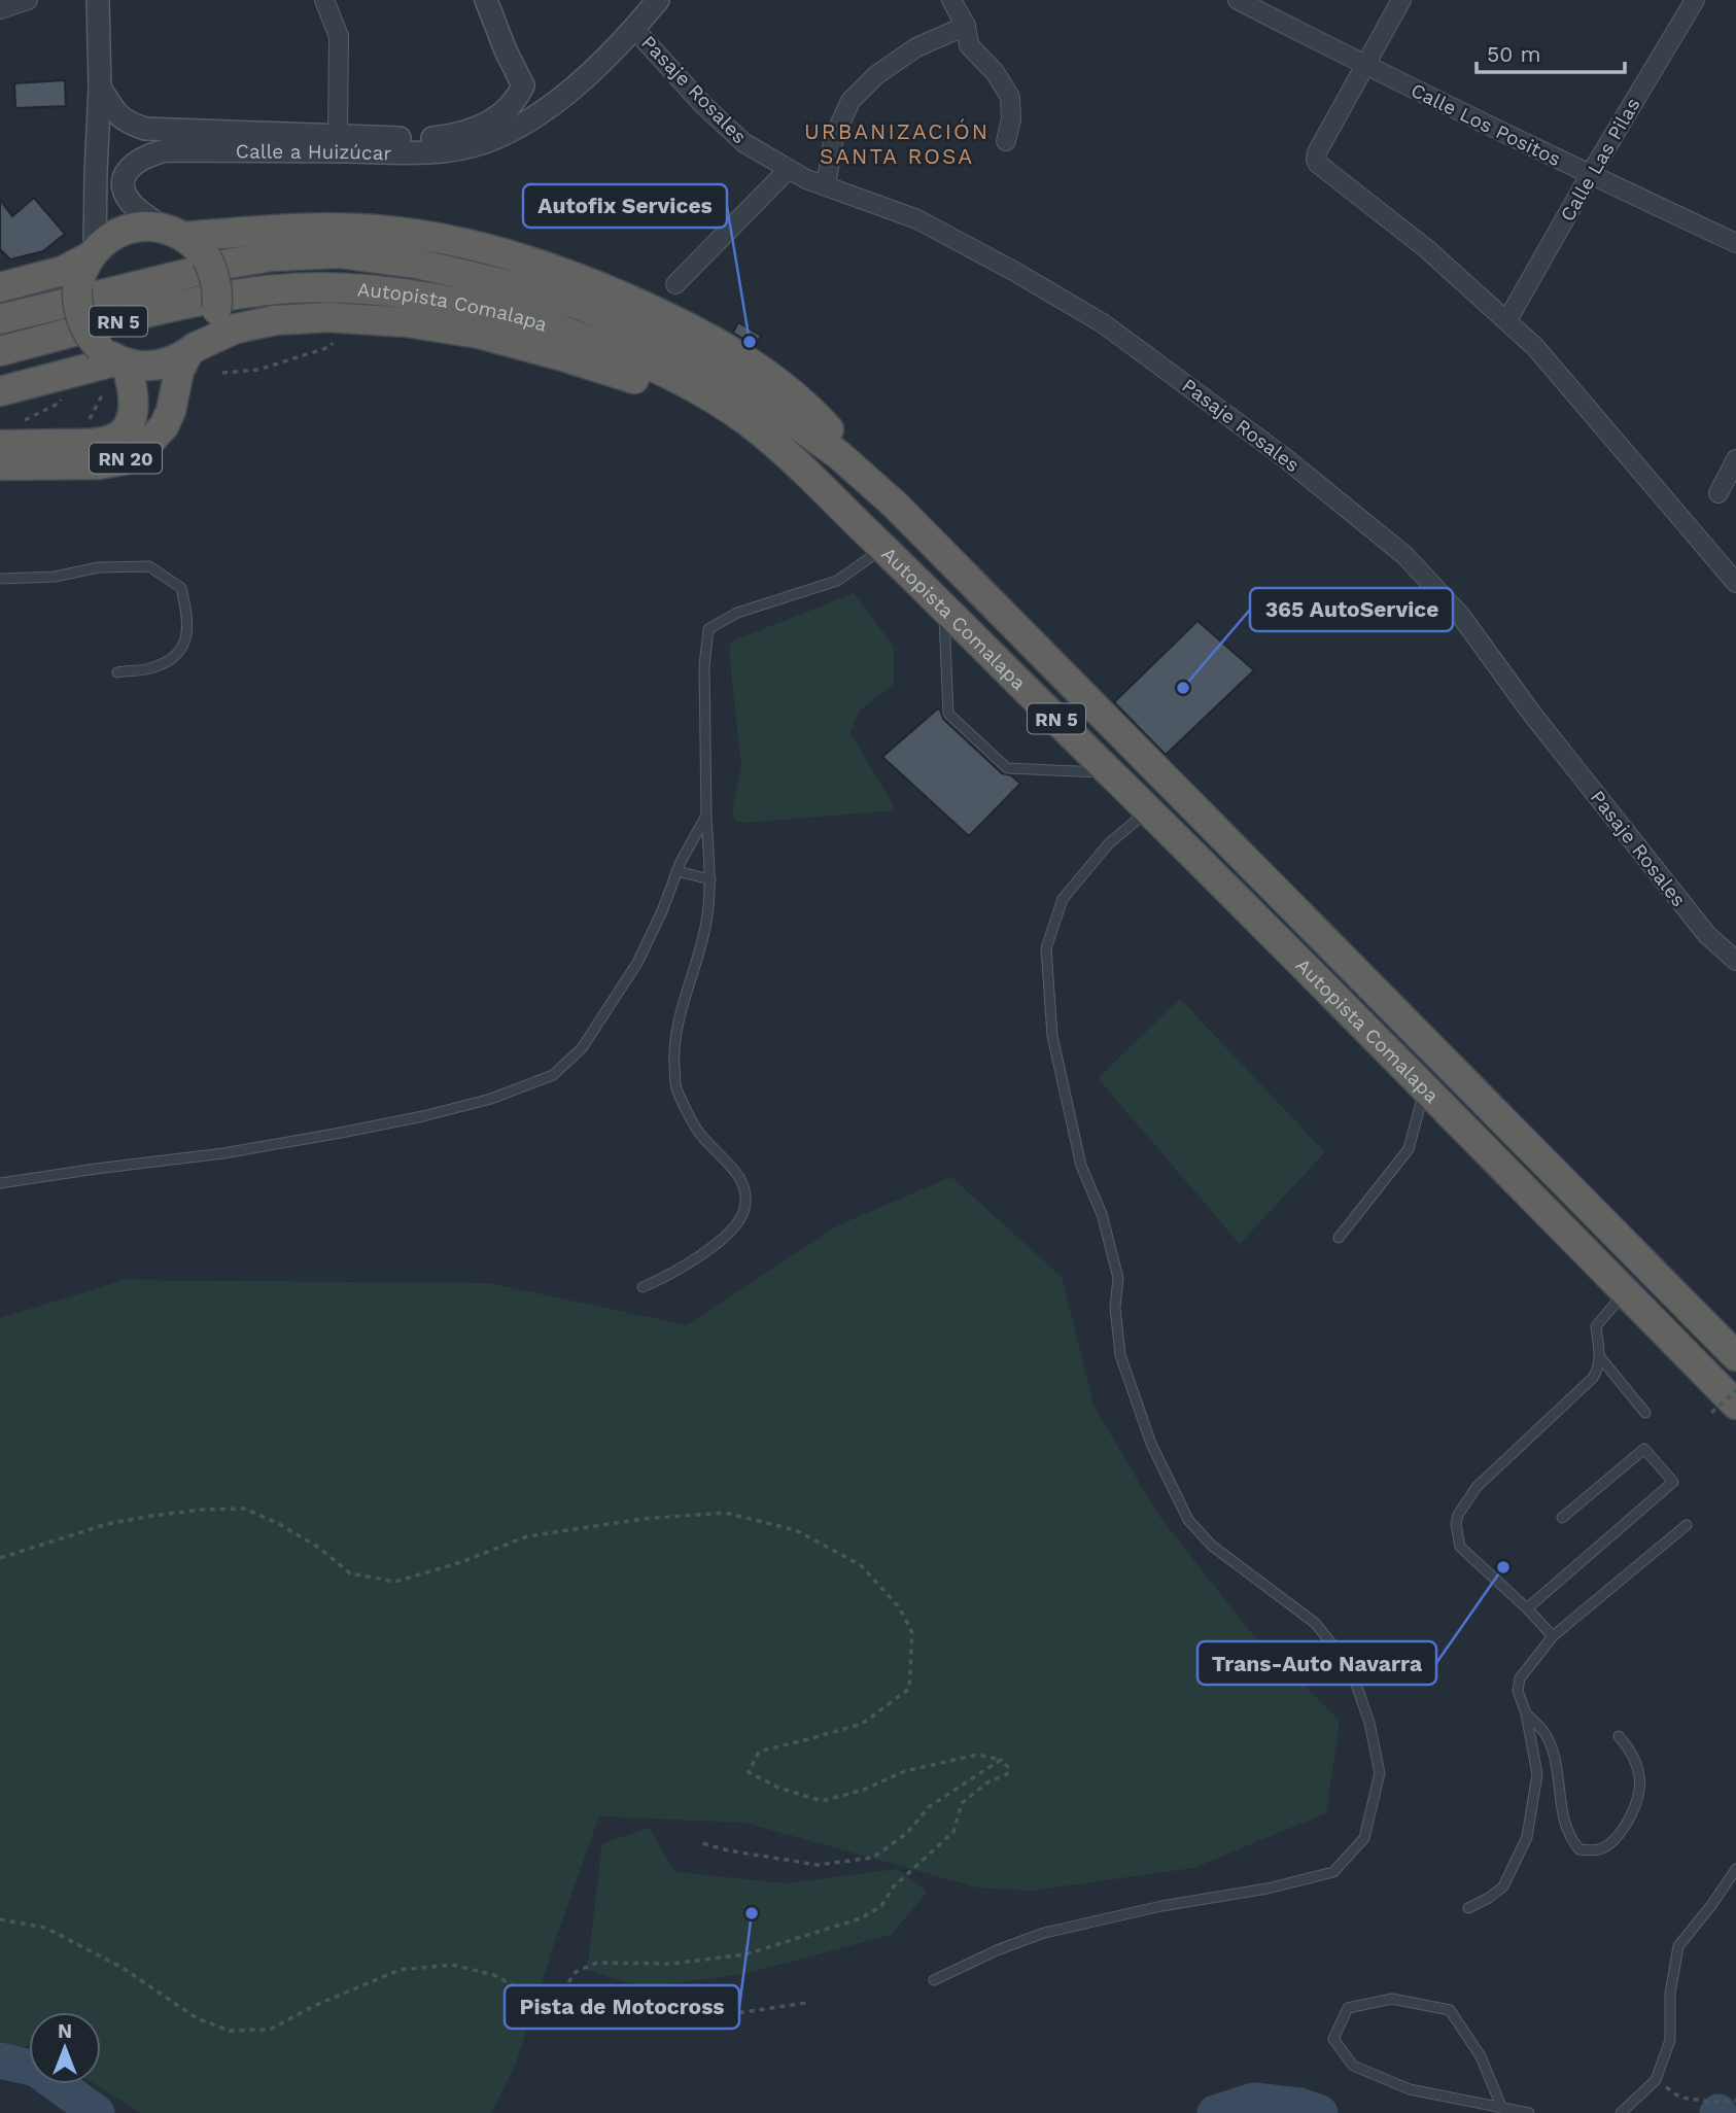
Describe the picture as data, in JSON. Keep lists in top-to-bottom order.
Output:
{
  "streets": {
    "highway": ["Autopista Comalapa", "RN 5", "RN 20"],
    "street": [
      "Pasaje Rosales",
      "Calle Los Positos",
      "Calle a Huizúcar",
      "Calle Las Pilas"
    ]
  },
  "crossings": [
    ["Pasaje Rosales", "Calle a Huizúcar"],
    ["Calle Los Positos", "Calle Las Pilas"],
    ["Calle a Huizúcar", "RN 20"]
  ],
  "districts": ["URBANIZACIÓN SANTA ROSA"],
  "places": [
    "Autofix Services",
    "365 AutoService",
    "Trans-Auto Navarra",
    "Pista de Motocross"
  ],
  "scale_bar": "50 m",
  "north": "top"
}
